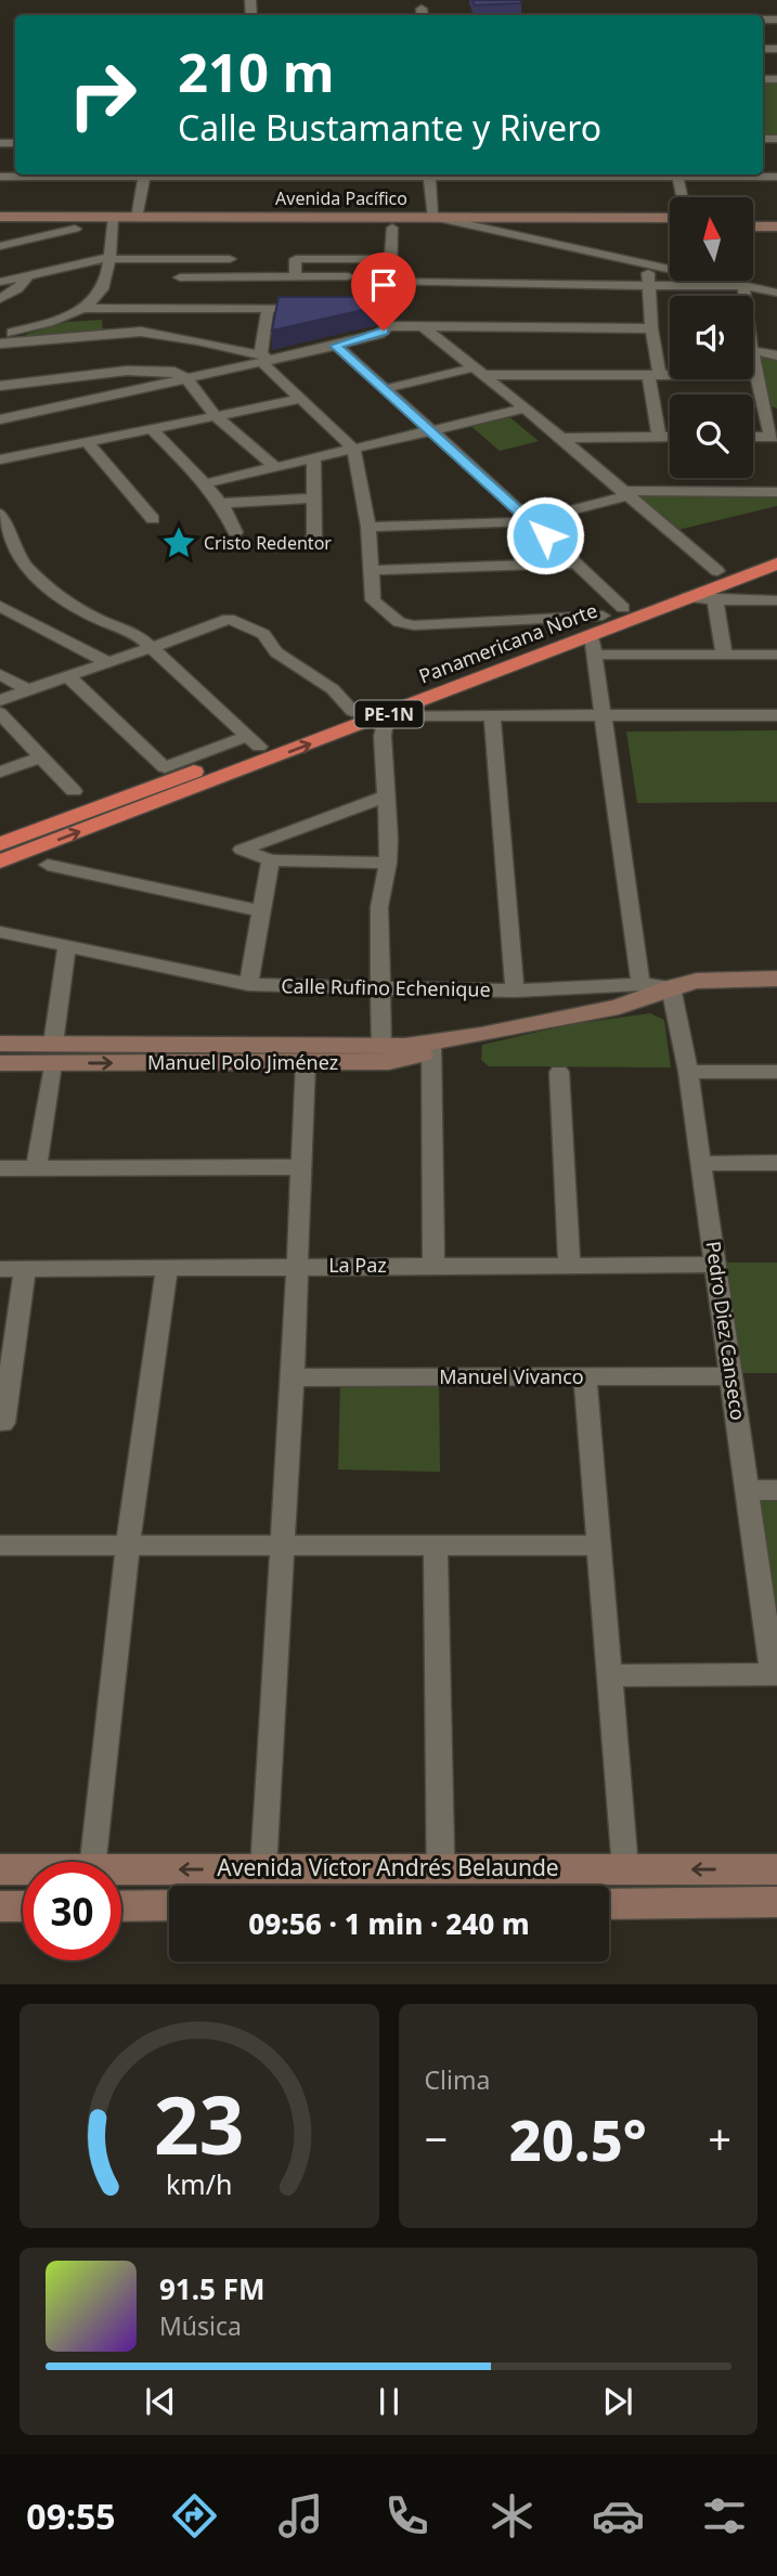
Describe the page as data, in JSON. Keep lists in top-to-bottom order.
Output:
{
  "streets": {
    "highway": ["Panamericana Norte", "PE-1N"],
    "street": [
      "Avenida Pacífico",
      "Calle Rufino Echenique",
      "Manuel Polo Jiménez",
      "La Paz",
      "Pedro Diez Canseco",
      "Manuel Vivanco",
      "Avenida Víctor Andrés Belaunde"
    ]
  },
  "crossings": [
    ["Calle Rufino Echenique", "Manuel Polo Jiménez"],
    ["Calle Rufino Echenique", "Pedro Diez Canseco"],
    ["Manuel Polo Jiménez", "Pedro Diez Canseco"],
    ["La Paz", "Pedro Diez Canseco"],
    ["Pedro Diez Canseco", "Manuel Vivanco"]
  ],
  "places": {
    "place": ["Cristo Redentor"]
  },
  "north": "top",
  "page": {
    "turn": ["210 m", "Calle Bustamante y Rivero"],
    "limit": "30",
    "trip": "09:56 · 1 min · 240 m",
    "tile": "Clima",
    "heat": ["−", "20.5°", "+"],
    "song": ["91.5 FM", "Música"],
    "tabs": "09:55",
    "gauge": ["23", "km/h"]
  }
}
